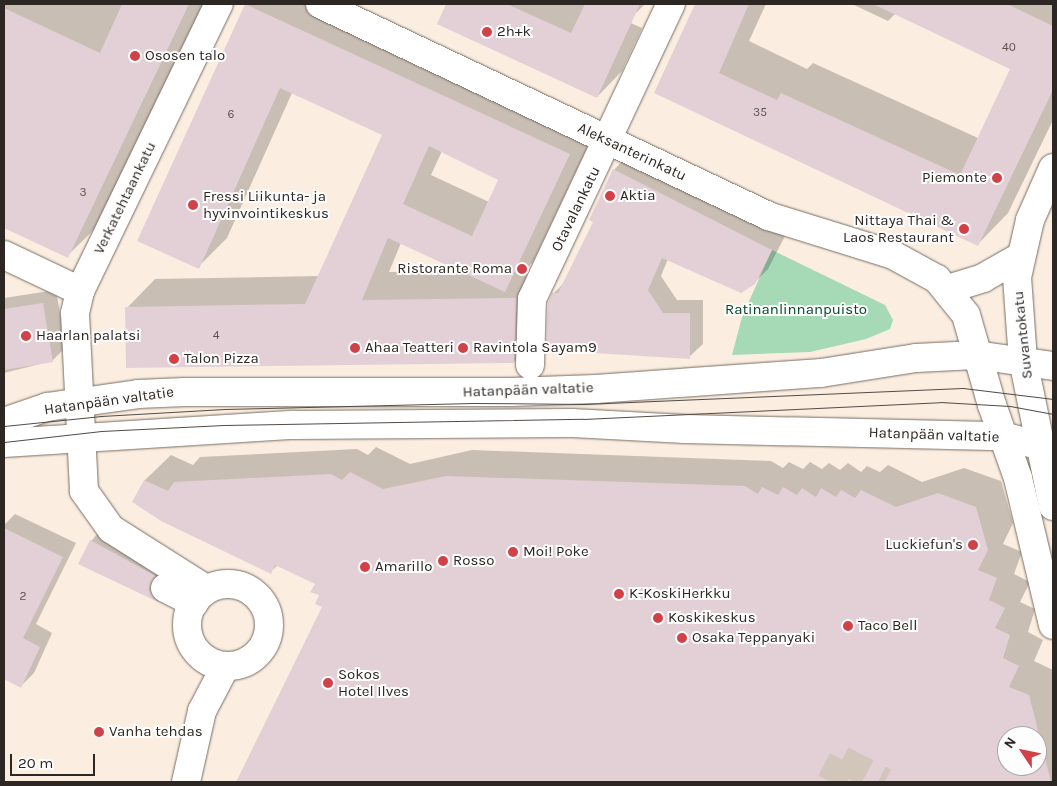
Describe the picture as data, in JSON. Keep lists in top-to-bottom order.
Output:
{
  "streets": {
    "street": [
      "Aleksanterinkatu",
      "Verkatehtaankatu",
      "Otavalankatu",
      "Suvantokatu",
      "Hatanpään valtatie"
    ]
  },
  "crossings": [
    ["Aleksanterinkatu", "Otavalankatu"],
    ["Aleksanterinkatu", "Hatanpään valtatie"],
    ["Verkatehtaankatu", "Hatanpään valtatie"],
    ["Suvantokatu", "Hatanpään valtatie"]
  ],
  "parks": ["Ratinanlinnanpuisto"],
  "places": [
    "2h+k",
    "Ososen talo",
    "Piemonte",
    "Aktia",
    "Fressi Liikunta- ja hyvinvointikeskus",
    "Nittaya Thai & Laos Restaurant",
    "Ristorante Roma",
    "Haarlan palatsi",
    "Ahaa Teatteri",
    "Ravintola Sayam9",
    "Talon Pizza",
    "Luckiefun's",
    "Moi! Poke",
    "Rosso",
    "Amarillo",
    "K-KoskiHerkku",
    "Koskikeskus",
    "Taco Bell",
    "Osaka Teppanyaki",
    "Sokos Hotel Ilves",
    "Vanha tehdas"
  ],
  "house_numbers": [
    "40",
    "35",
    "6",
    "3",
    "4",
    "2"
  ],
  "scale_bar": "20 m",
  "north": "top left"
}
